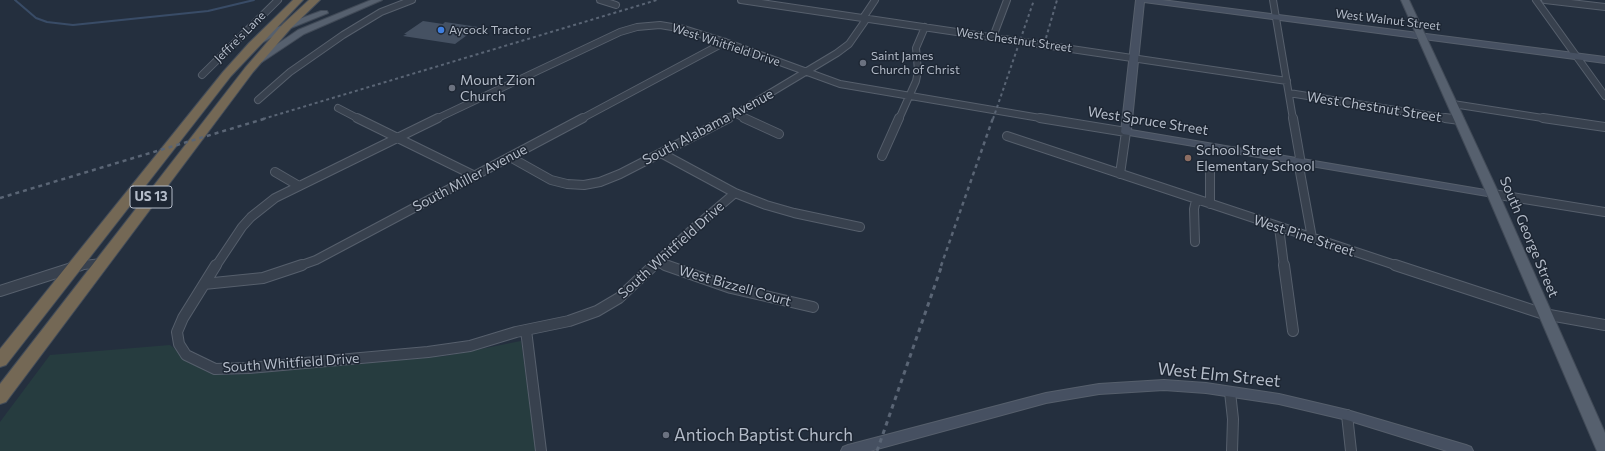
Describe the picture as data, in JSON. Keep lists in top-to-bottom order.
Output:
{
  "streets": {
    "highway": ["US 13"],
    "main road": ["South George Street"],
    "street": [
      "West Walnut Street",
      "Jeffre's Lane",
      "West Chestnut Street",
      "West Whitfield Drive",
      "West Spruce Street",
      "South Alabama Avenue",
      "South Miller Avenue",
      "West Pine Street",
      "South Whitfield Drive",
      "West Bizzell Court",
      "West Elm Street"
    ]
  },
  "crossings": [
    ["West Walnut Street", "South George Street"],
    ["West Chestnut Street", "South Alabama Avenue"],
    ["West Chestnut Street", "South George Street"],
    ["West Whitfield Drive", "West Spruce Street"],
    ["West Whitfield Drive", "South Alabama Avenue"],
    ["West Whitfield Drive", "South Miller Avenue"],
    ["West Whitfield Drive", "South Whitfield Drive"],
    ["West Spruce Street", "South Alabama Avenue"],
    ["West Spruce Street", "South George Street"],
    ["South Alabama Avenue", "South Miller Avenue"],
    ["South Miller Avenue", "South Whitfield Drive"],
    ["West Pine Street", "South George Street"],
    ["South Whitfield Drive", "West Bizzell Court"]
  ],
  "places": [
    "Aycock Tractor",
    "Saint James Church of Christ",
    "Mount Zion Church",
    "School Street Elementary School",
    "Antioch Baptist Church"
  ]
}
